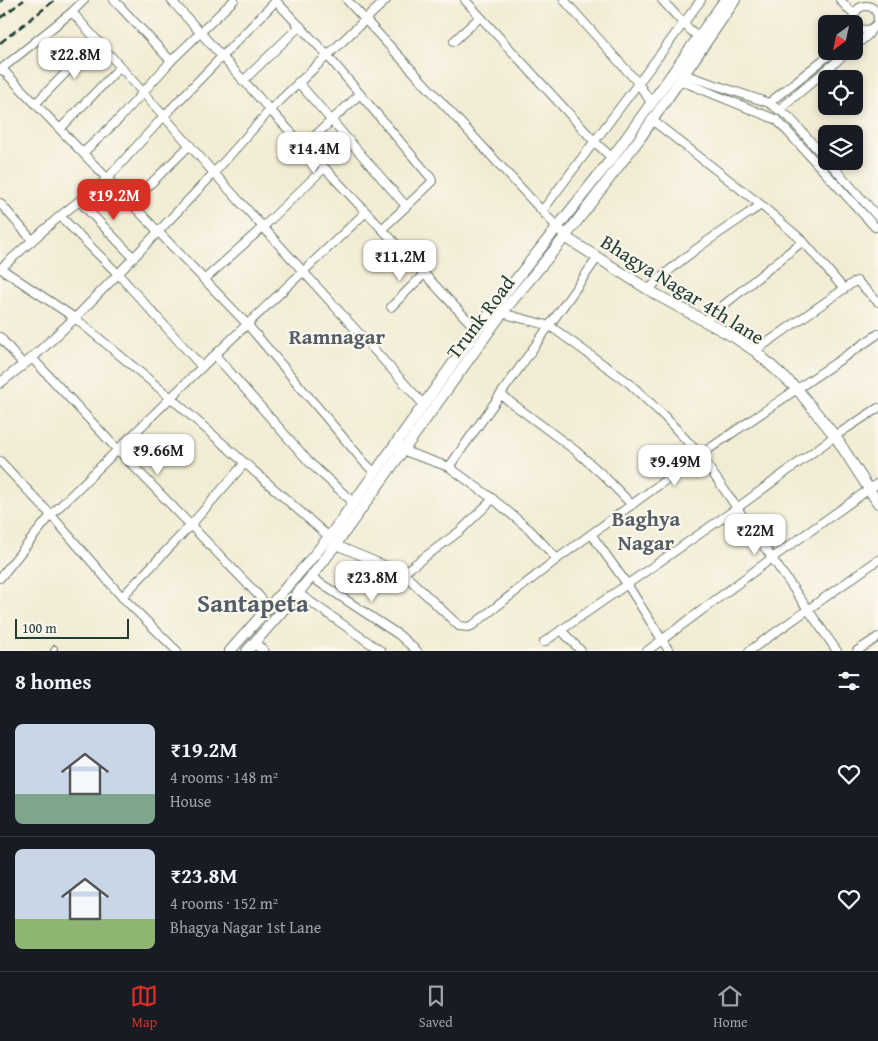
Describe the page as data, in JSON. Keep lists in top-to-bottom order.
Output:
{
  "streets": {
    "main road": ["Bhagya Nagar 4th lane", "Trunk Road"]
  },
  "crossings": [
    ["Bhagya Nagar 4th lane", "Trunk Road"]
  ],
  "districts": ["Ramnagar", "Baghya Nagar", "Santapeta"],
  "scale_bar": "100 m",
  "north": "bottom left",
  "page": {
    "price": [
      "₹22.8M",
      "₹14.4M",
      "₹19.2M",
      "₹11.2M",
      "₹9.66M",
      "₹9.49M",
      "₹22M",
      "₹23.8M"
    ],
    "scale": "100 m",
    "heading": "8 homes",
    "list": [
      {
        "name": "₹19.2M",
        "note": "4 rooms · 148 m² · House"
      },
      {
        "name": "₹23.8M",
        "note": "4 rooms · 152 m² · Bhagya Nagar 1st Lane"
      }
    ],
    "tabs": ["Map", "Saved", "Home"]
  }
}
